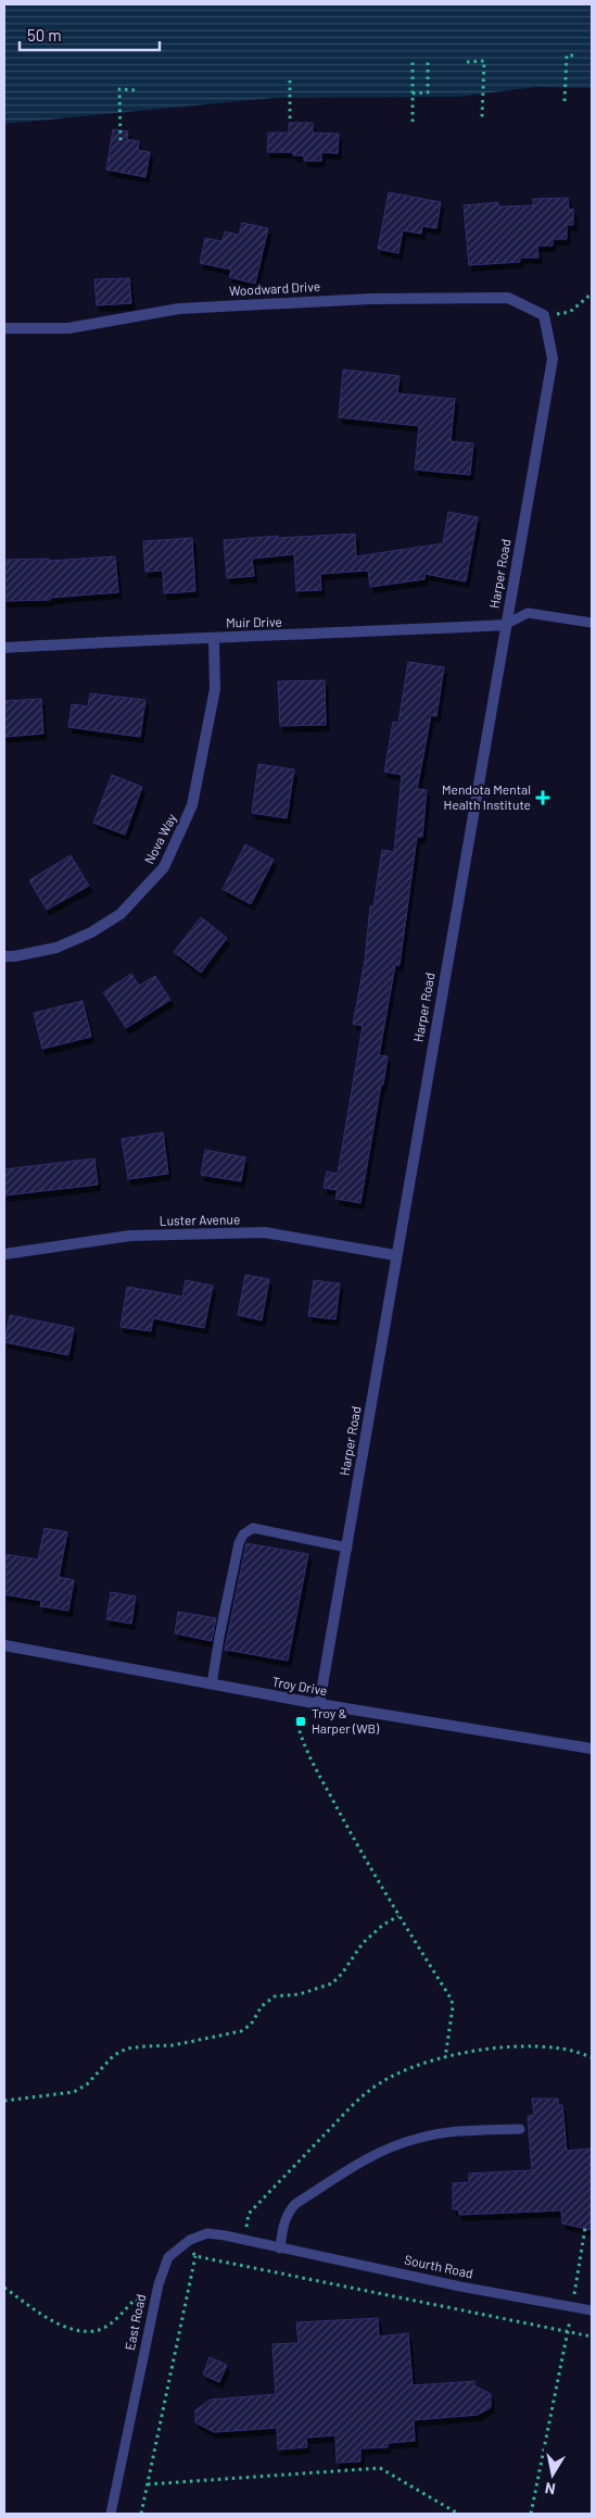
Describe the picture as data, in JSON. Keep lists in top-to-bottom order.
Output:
{
  "streets": {
    "street": [
      "Woodward Drive",
      "Harper Road",
      "Muir Drive",
      "Nova Way",
      "Luster Avenue",
      "Troy Drive"
    ],
    "lane": ["Sourth Road", "East Road"]
  },
  "crossings": [
    ["Woodward Drive", "Harper Road"],
    ["Harper Road", "Muir Drive"],
    ["Harper Road", "Luster Avenue"],
    ["Harper Road", "Troy Drive"],
    ["Muir Drive", "Nova Way"],
    ["Sourth Road", "East Road"]
  ],
  "places": {
    "health": ["Mendota Mental Health Institute"],
    "transit": ["Troy & Harper (WB)"]
  },
  "scale_bar": "50 m",
  "north": "bottom"
}
